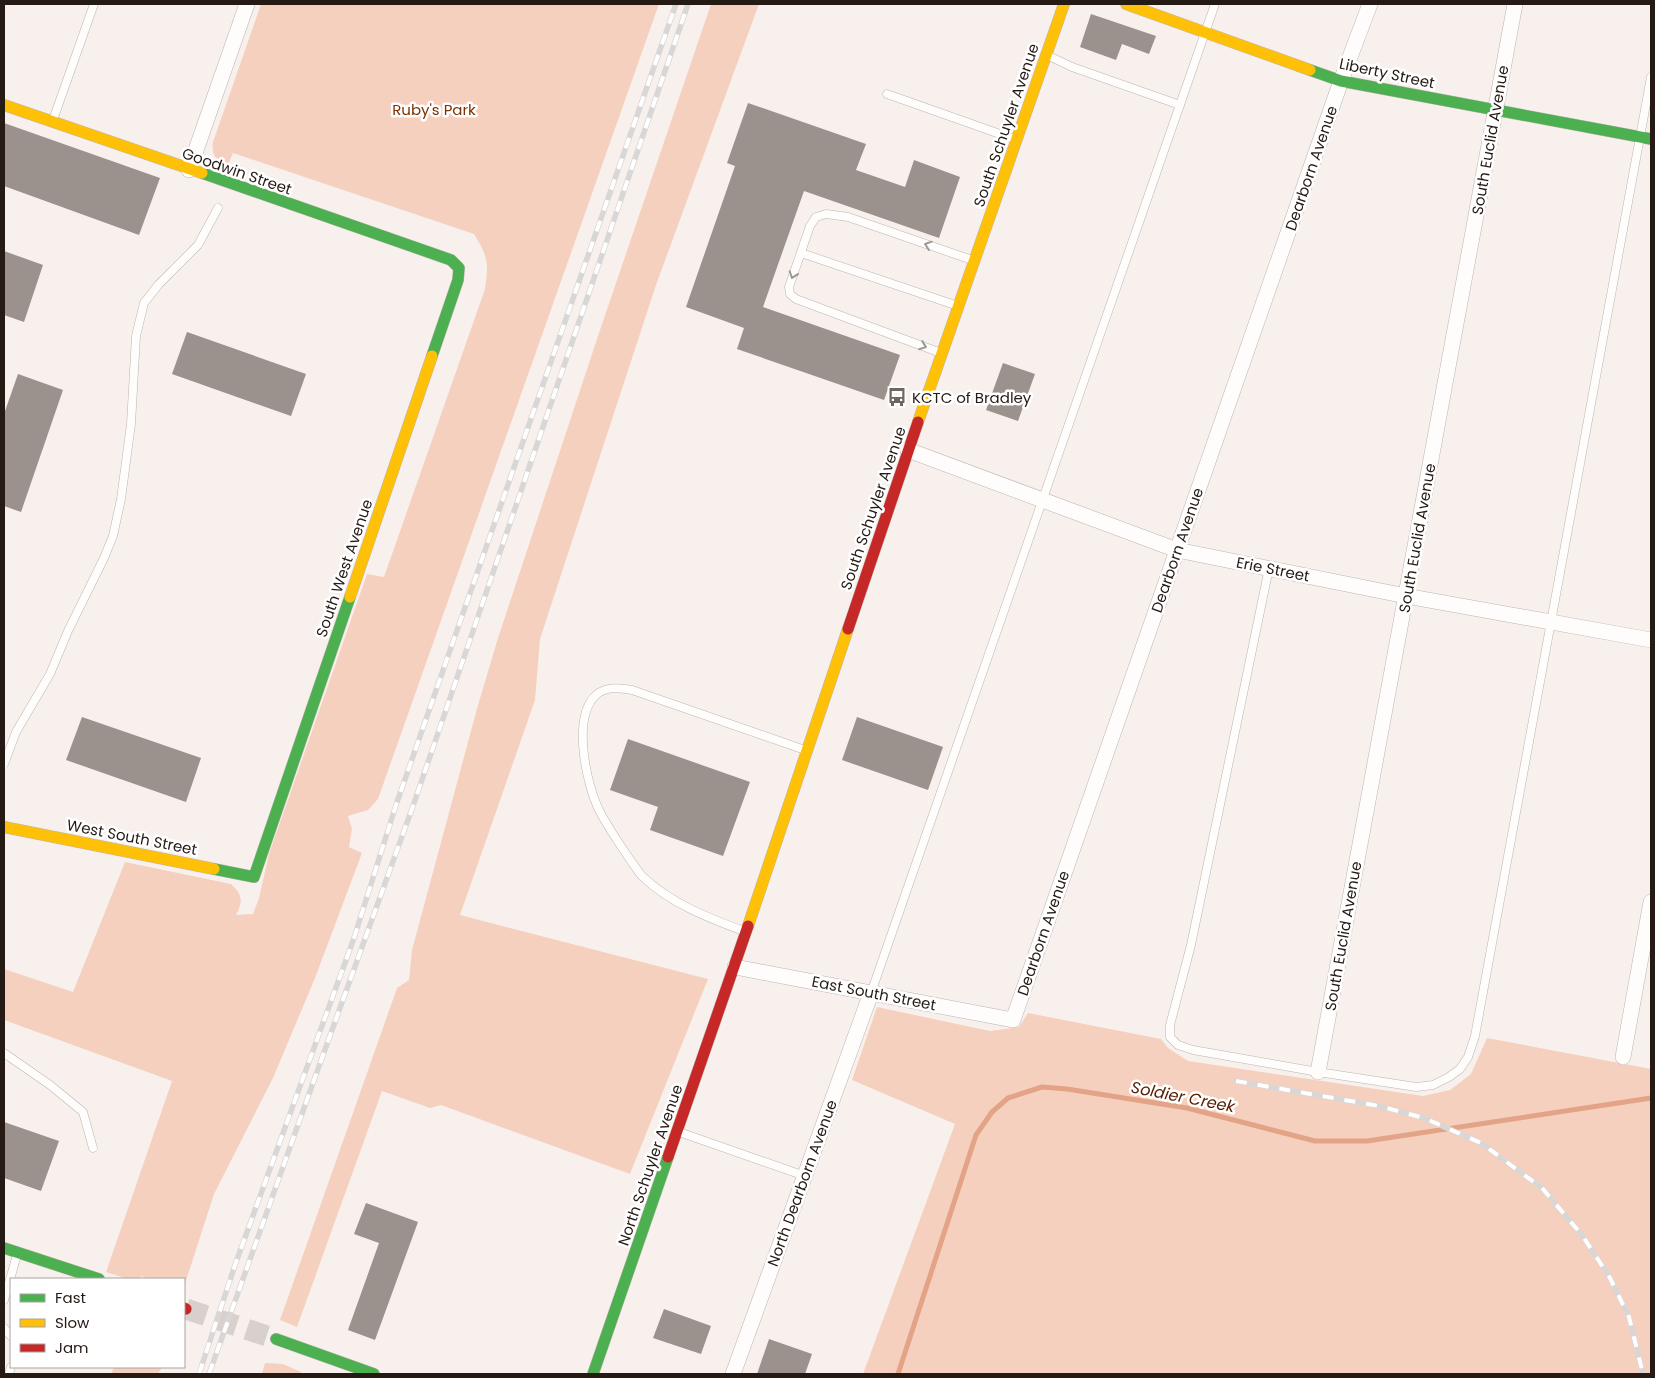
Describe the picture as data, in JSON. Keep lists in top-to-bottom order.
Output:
{
  "streets": {
    "street": [
      "Liberty Street",
      "South Schuyler Avenue",
      "South Euclid Avenue",
      "Dearborn Avenue",
      "Goodwin Street",
      "South West Avenue",
      "Erie Street",
      "West South Street",
      "East South Street",
      "North Schuyler Avenue",
      "North Dearborn Avenue"
    ]
  },
  "crossings": [
    ["Liberty Street", "South Euclid Avenue"],
    ["Liberty Street", "Dearborn Avenue"],
    ["South Schuyler Avenue", "Erie Street"],
    ["South Schuyler Avenue", "East South Street"],
    ["South Schuyler Avenue", "North Schuyler Avenue"],
    ["South Euclid Avenue", "Erie Street"],
    ["Dearborn Avenue", "Erie Street"],
    ["Dearborn Avenue", "East South Street"],
    ["Goodwin Street", "South West Avenue"],
    ["South West Avenue", "West South Street"],
    ["East South Street", "North Schuyler Avenue"],
    ["East South Street", "North Dearborn Avenue"]
  ],
  "water": ["Soldier Creek"],
  "parks": ["Ruby's Park"],
  "places": {
    "bus stop": ["KCTC of Bradley"]
  },
  "legend": ["Fast", "Slow", "Jam"]
}
